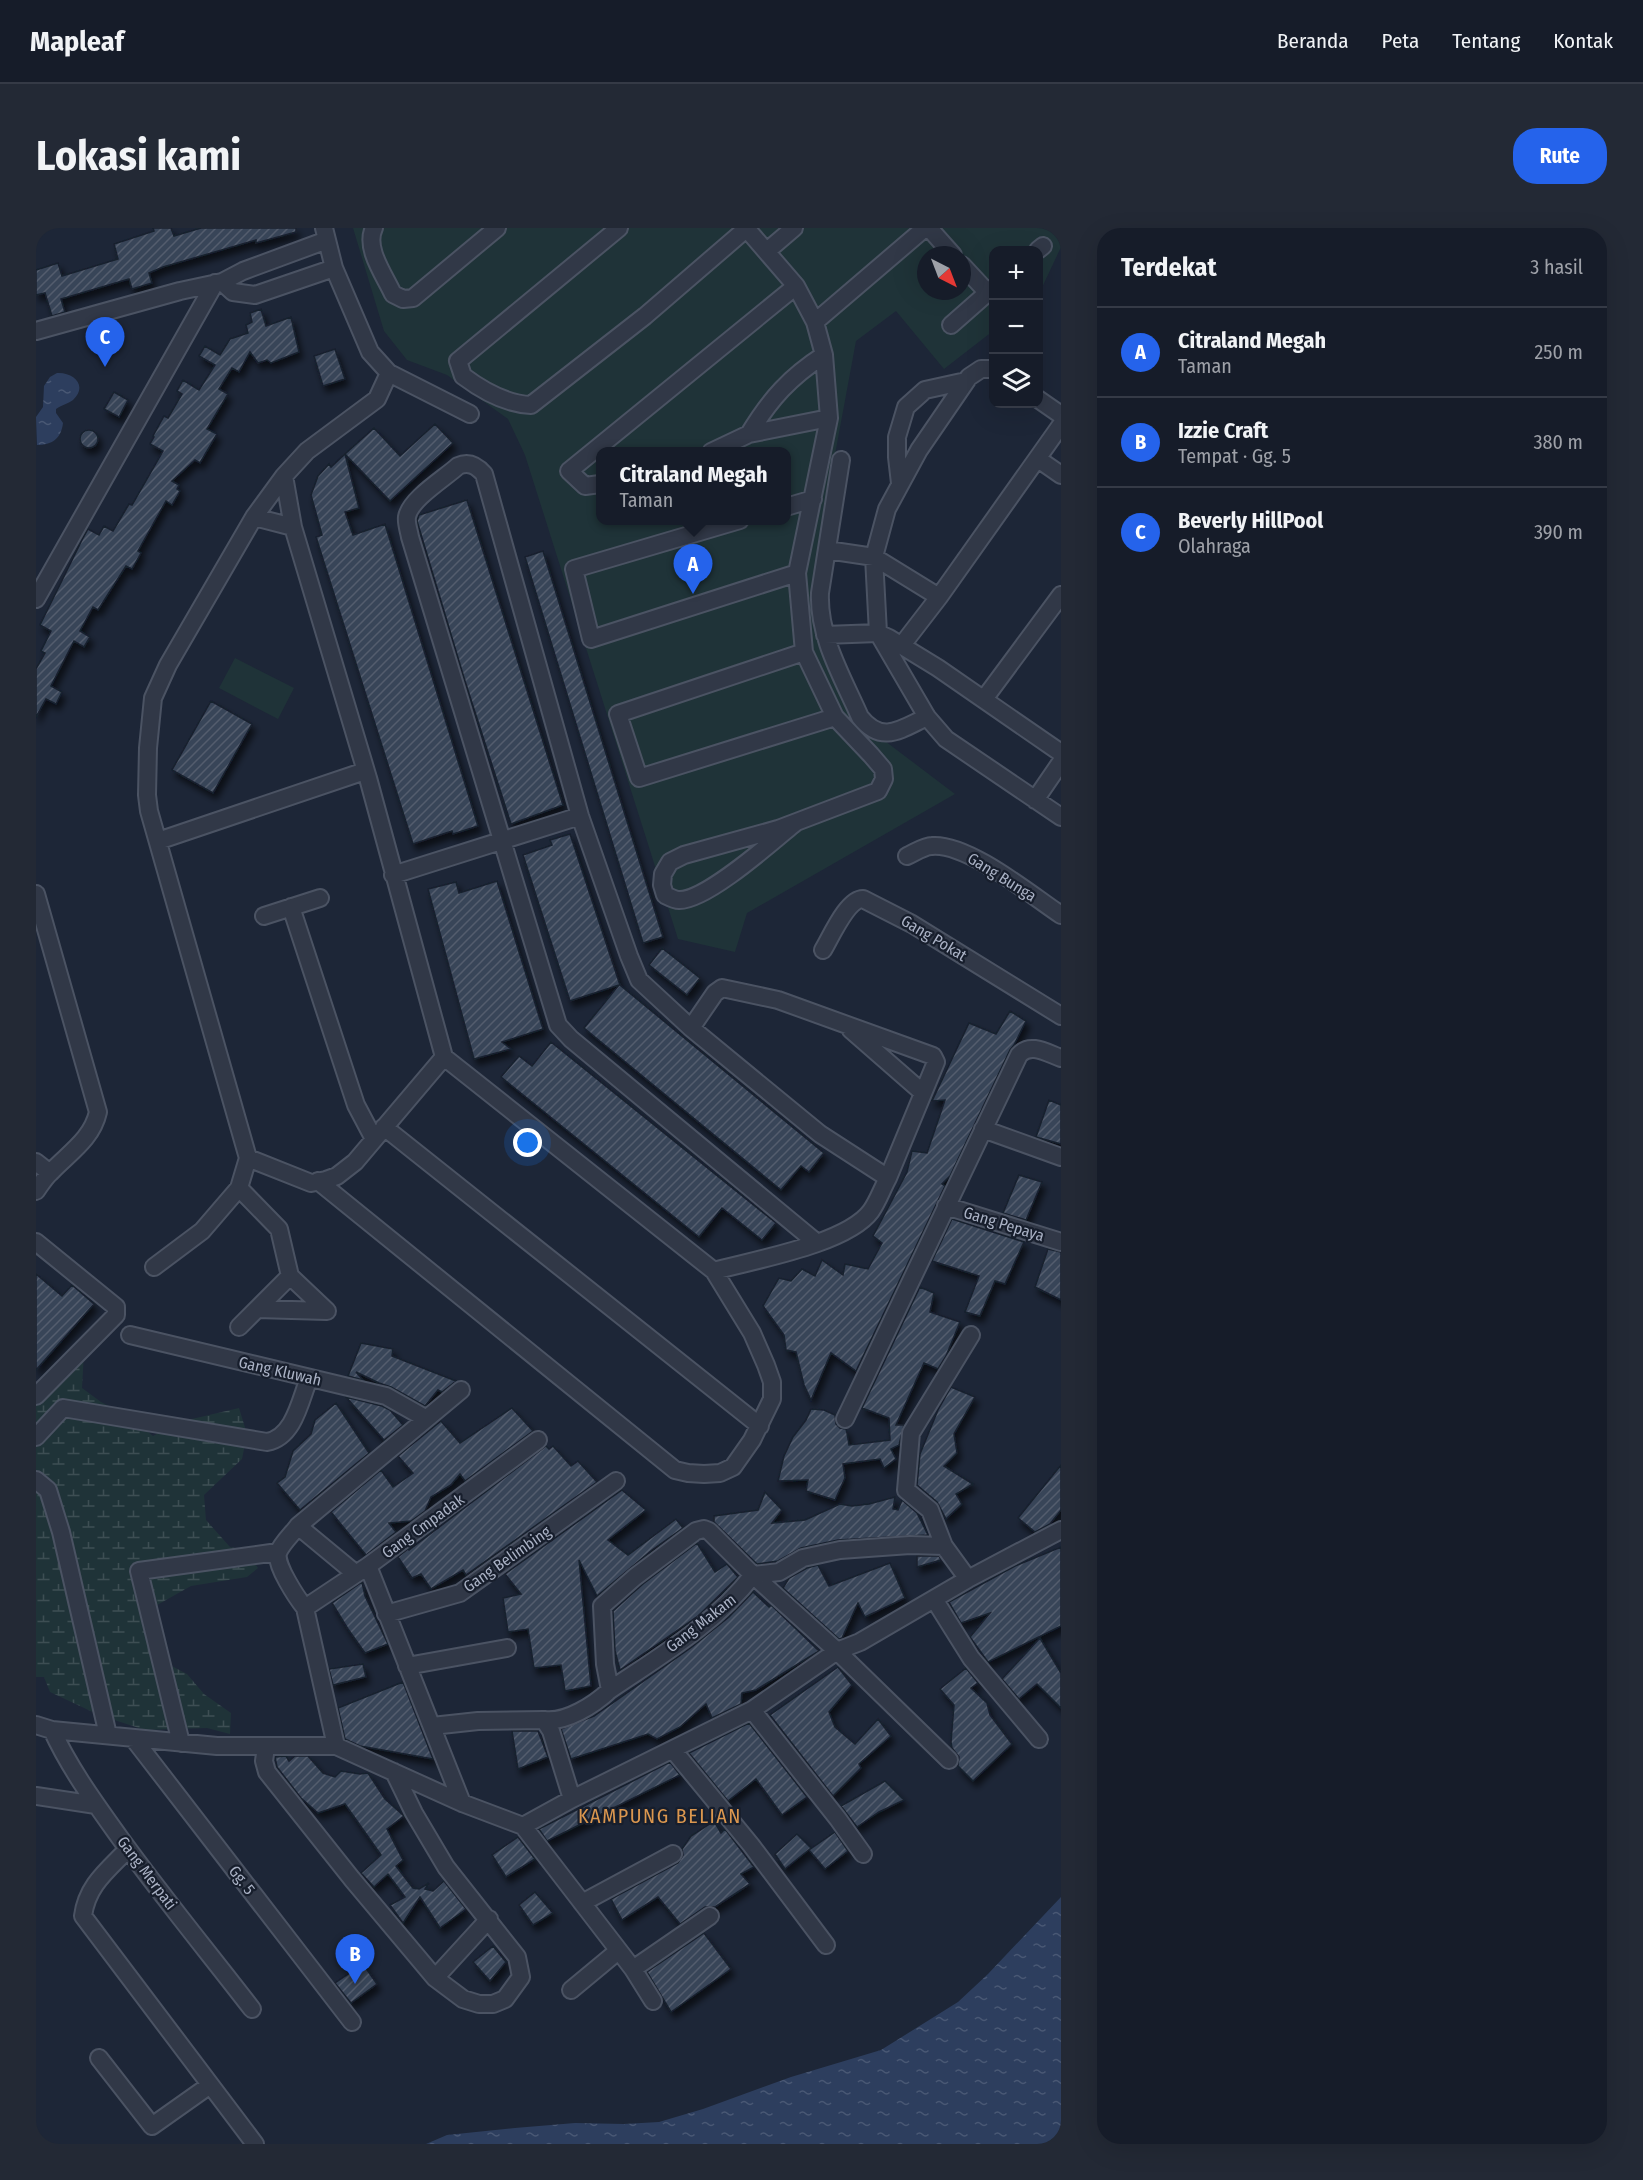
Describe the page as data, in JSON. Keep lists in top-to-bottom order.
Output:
{
  "streets": {
    "street": [
      "Gang Bunga",
      "Gang Pokat",
      "Gang Pepaya",
      "Gang Kluwah",
      "Gang Cmpadak",
      "Gang Belimbing",
      "Gang Makam",
      "Gang Merpati",
      "Gg. 5"
    ]
  },
  "districts": ["KAMPUNG BELIAN"],
  "north": "bottom right",
  "page": {
    "header": "Mapleaf",
    "nav": [
      "Beranda",
      "Peta",
      "Tentang",
      "Kontak"
    ],
    "buttons": "Rute",
    "title": "Lokasi kami",
    "heading": ["Terdekat", "3 hasil"],
    "map_buttons": ["+", "−"],
    "list": [
      {
        "mark": "A",
        "name": "Citraland Megah",
        "note": "Taman",
        "value": "250 m"
      },
      {
        "mark": "B",
        "name": "Izzie Craft",
        "note": "Tempat · Gg. 5",
        "value": "380 m"
      },
      {
        "mark": "C",
        "name": "Beverly HillPool",
        "note": "Olahraga",
        "value": "390 m"
      }
    ],
    "pins": ["C", "A", "B"],
    "popup": ["Citraland Megah", "Taman"]
  }
}
